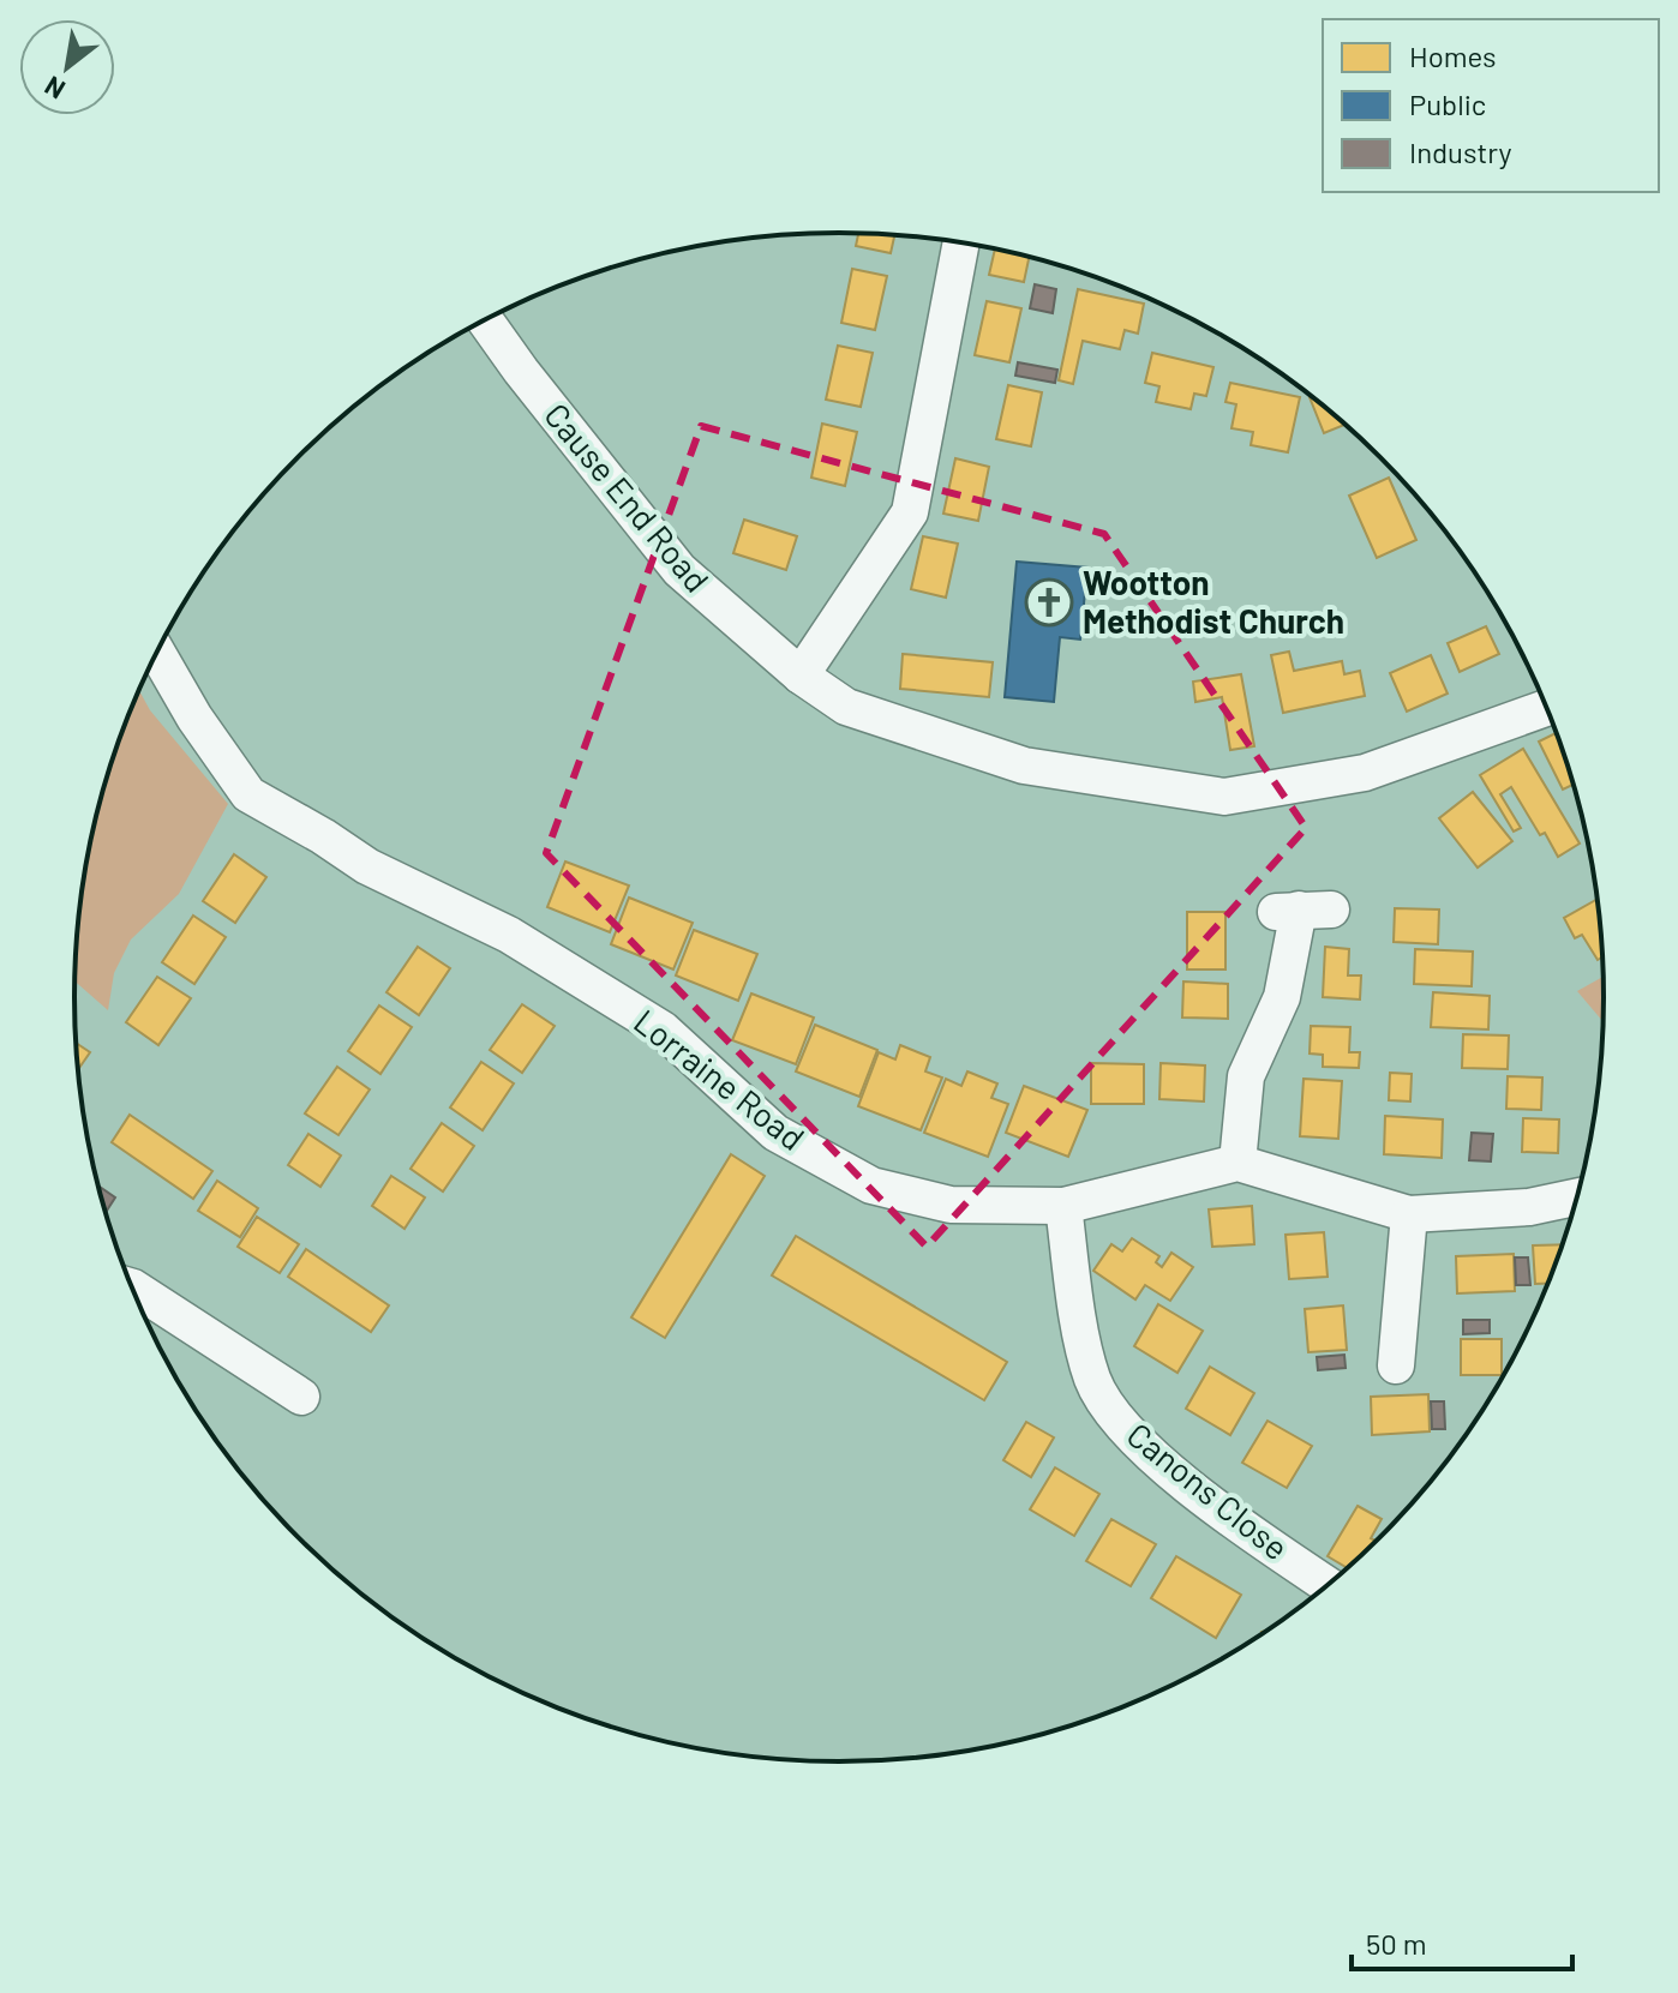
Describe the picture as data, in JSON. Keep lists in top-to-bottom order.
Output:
{
  "streets": {
    "street": ["Cause End Road", "Lorraine Road", "Canons Close"]
  },
  "crossings": [
    ["Lorraine Road", "Canons Close"]
  ],
  "places": {
    "church": ["Wootton Methodist Church"]
  },
  "legend": ["Homes", "Public", "Industry"],
  "scale_bar": "50 m",
  "north": "bottom left"
}
